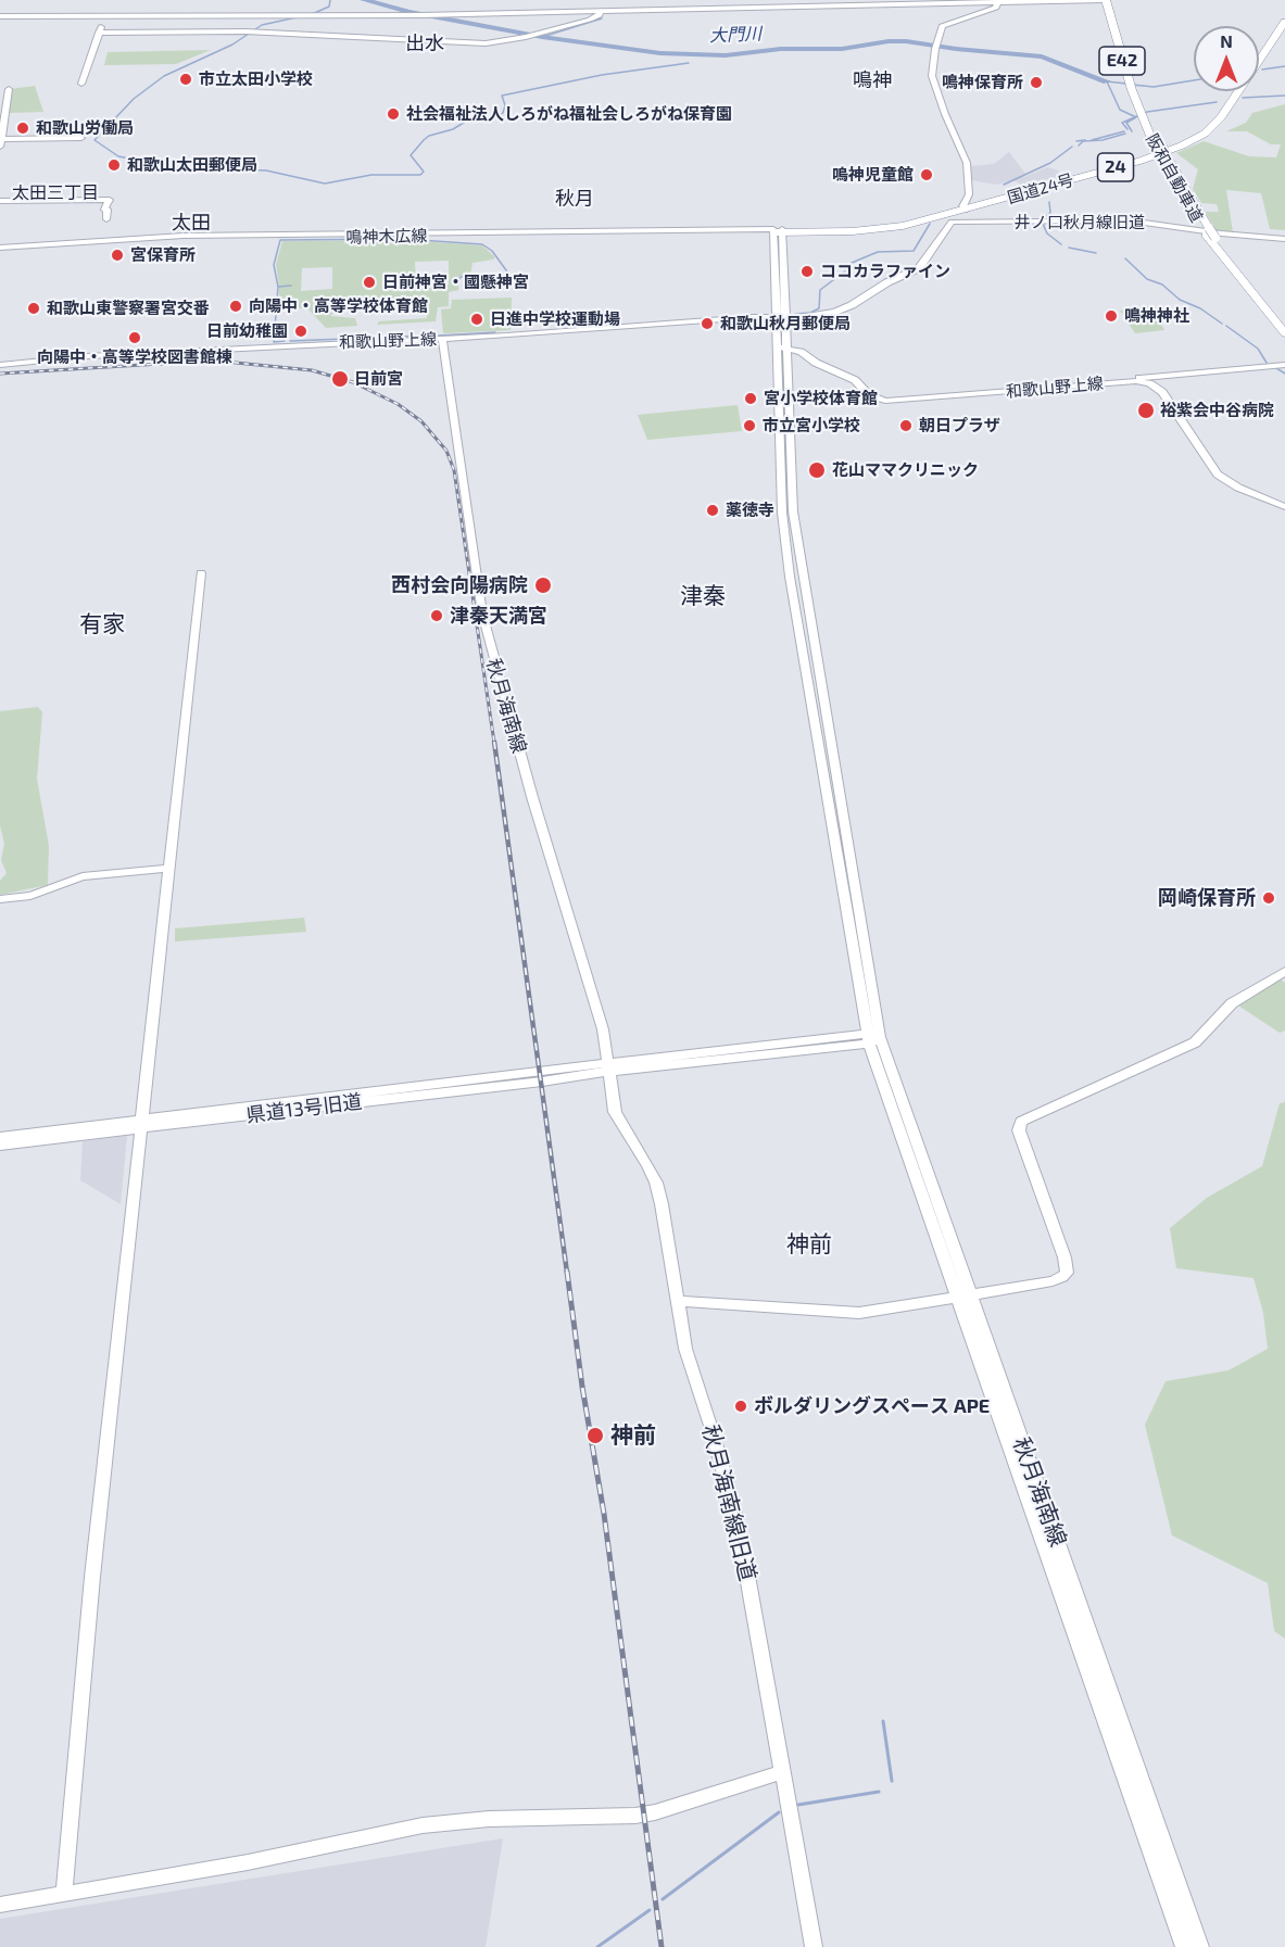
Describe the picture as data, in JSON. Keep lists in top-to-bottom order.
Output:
{
  "streets": {
    "highway": [
      "E42",
      "24",
      "阪和自動車道",
      "国道24号"
    ],
    "street": [
      "井ノ口秋月線旧道",
      "鳴神木広線",
      "和歌山野上線",
      "秋月海南線",
      "県道13号旧道",
      "秋月海南線旧道"
    ]
  },
  "crossings": [
    ["国道24号", "井ノ口秋月線旧道"],
    ["国道24号", "鳴神木広線"],
    ["国道24号", "和歌山野上線"],
    ["井ノ口秋月線旧道", "和歌山野上線"],
    ["和歌山野上線", "秋月海南線"],
    ["秋月海南線", "県道13号旧道"],
    ["秋月海南線", "秋月海南線旧道"],
    ["県道13号旧道", "秋月海南線旧道"]
  ],
  "districts": [
    "出水",
    "鳴神",
    "太田三丁目",
    "秋月",
    "太田",
    "津秦",
    "有家",
    "神前"
  ],
  "water": ["大門川"],
  "places": [
    "市立太田小学校",
    "鳴神保育所",
    "社会福祉法人しろがね福祉会しろがね保育園",
    "和歌山労働局",
    "和歌山太田郵便局",
    "嗚神児童館",
    "宮保育所",
    "ココカラファイン",
    "日前神宮・國懸神宮",
    "向陽中・高等学校体育館",
    "和歌山東警察署宮交番",
    "鳴神神社",
    "日進中学校運動場",
    "和歌山秋月郵便局",
    "日前幼稚園",
    "向陽中・高等学校図書館棟",
    "日前宮",
    "宮小学校体育館",
    "裕紫会中谷病院",
    "市立宮小学校",
    "朝日プラザ",
    "花山ママクリニック",
    "薬徳寺",
    "西村会向陽病院",
    "津秦天満宮",
    "岡崎保育所",
    "ボルダリングスペース APE",
    "神前"
  ],
  "north": "top"
}
